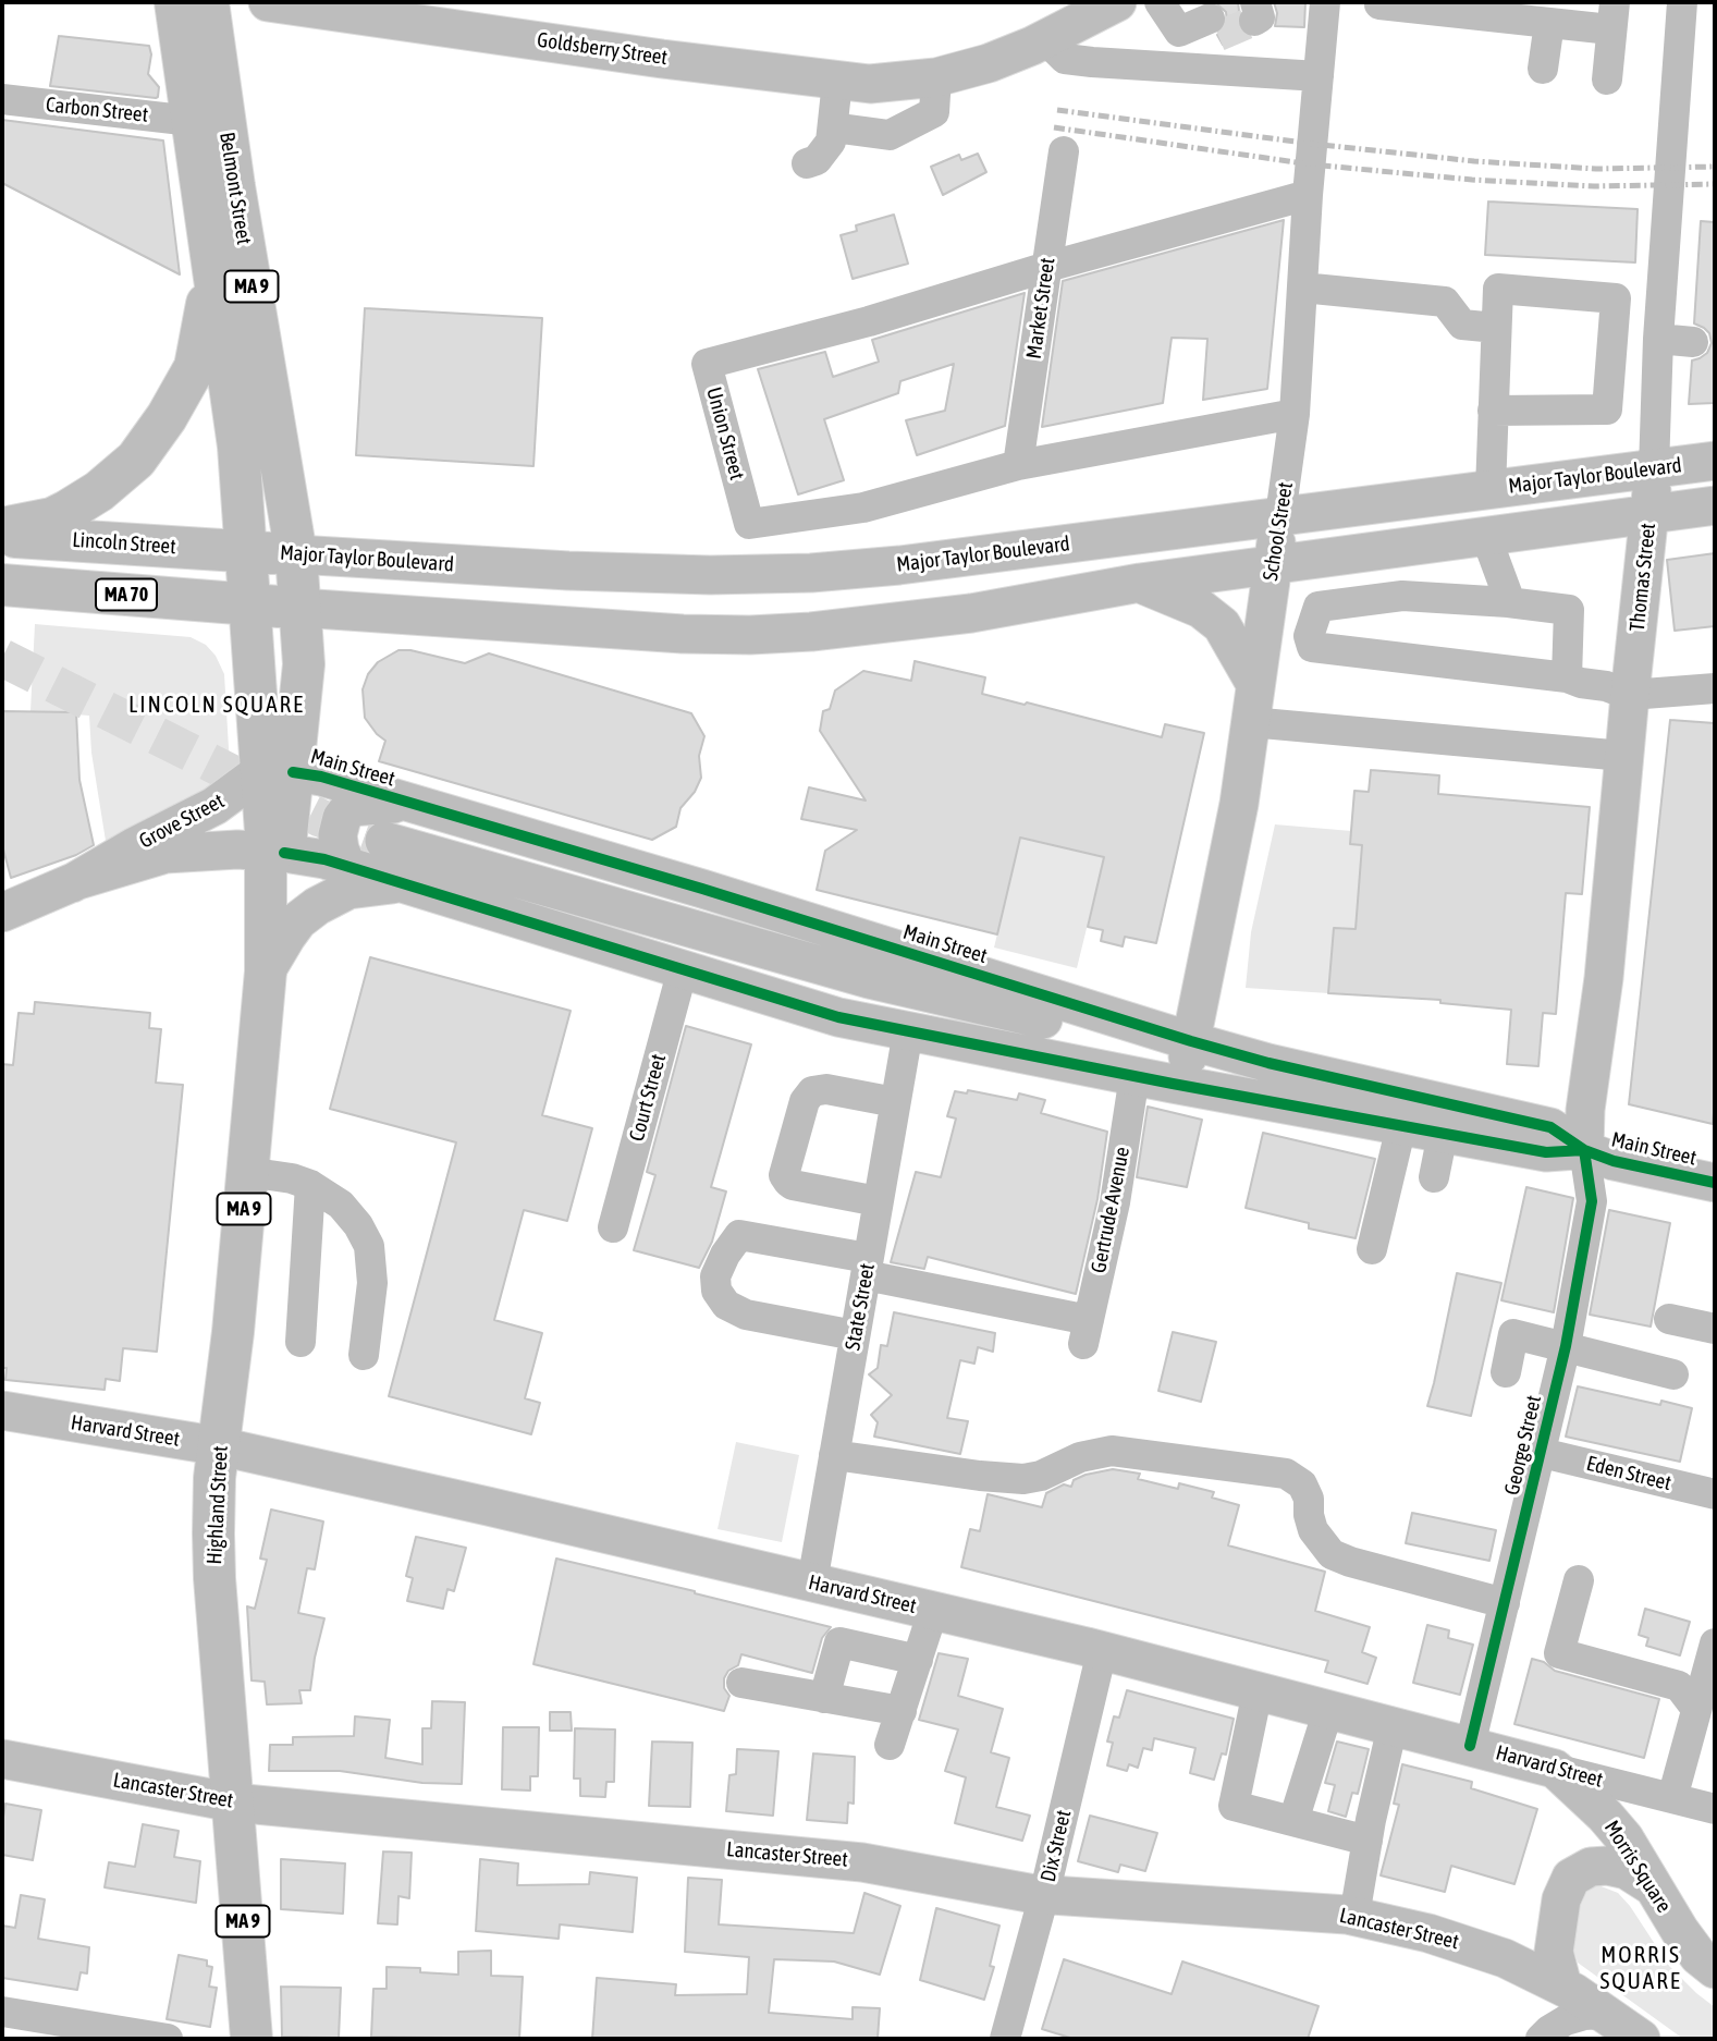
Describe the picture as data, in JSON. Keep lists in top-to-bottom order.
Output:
{
  "streets": {
    "highway": [
      "Belmont Street",
      "MA 9",
      "Major Taylor Boulevard",
      "Lincoln Street",
      "MA 70",
      "Highland Street"
    ],
    "main road": [
      "Goldsberry Street",
      "School Street",
      "Thomas Street",
      "Main Street",
      "Grove Street",
      "Harvard Street",
      "Lancaster Street",
      "Morris Square"
    ],
    "street": [
      "Carbon Street",
      "Market Street",
      "Union Street",
      "Court Street",
      "Gertrude Avenue",
      "State Street",
      "George Street",
      "Eden Street",
      "Dix Street"
    ]
  },
  "crossings": [
    ["Carbon Street", "Belmont Street"],
    ["Belmont Street", "MA 9"],
    ["Belmont Street", "Major Taylor Boulevard"],
    ["Belmont Street", "Lincoln Street"],
    ["MA 9", "Major Taylor Boulevard"],
    ["MA 9", "Lincoln Street"],
    ["MA 9", "MA 70"],
    ["MA 9", "Main Street"],
    ["MA 9", "Grove Street"],
    ["MA 9", "Highland Street"],
    ["Market Street", "Union Street"],
    ["Union Street", "School Street"],
    ["Major Taylor Boulevard", "School Street"],
    ["Major Taylor Boulevard", "Lincoln Street"],
    ["Major Taylor Boulevard", "Thomas Street"],
    ["School Street", "Main Street"],
    ["Thomas Street", "Main Street"],
    ["Thomas Street", "George Street"],
    ["Main Street", "Grove Street"],
    ["Main Street", "Court Street"],
    ["Main Street", "Gertrude Avenue"],
    ["Main Street", "State Street"],
    ["Main Street", "George Street"],
    ["Main Street", "Highland Street"],
    ["Grove Street", "Highland Street"],
    ["Gertrude Avenue", "State Street"],
    ["State Street", "Harvard Street"],
    ["Harvard Street", "George Street"],
    ["Harvard Street", "Highland Street"],
    ["Harvard Street", "Dix Street"],
    ["Harvard Street", "Morris Square"],
    ["George Street", "Eden Street"],
    ["Highland Street", "Lancaster Street"],
    ["Lancaster Street", "Dix Street"]
  ],
  "districts": ["LINCOLN SQUARE", "MORRIS SQUARE"]
}
